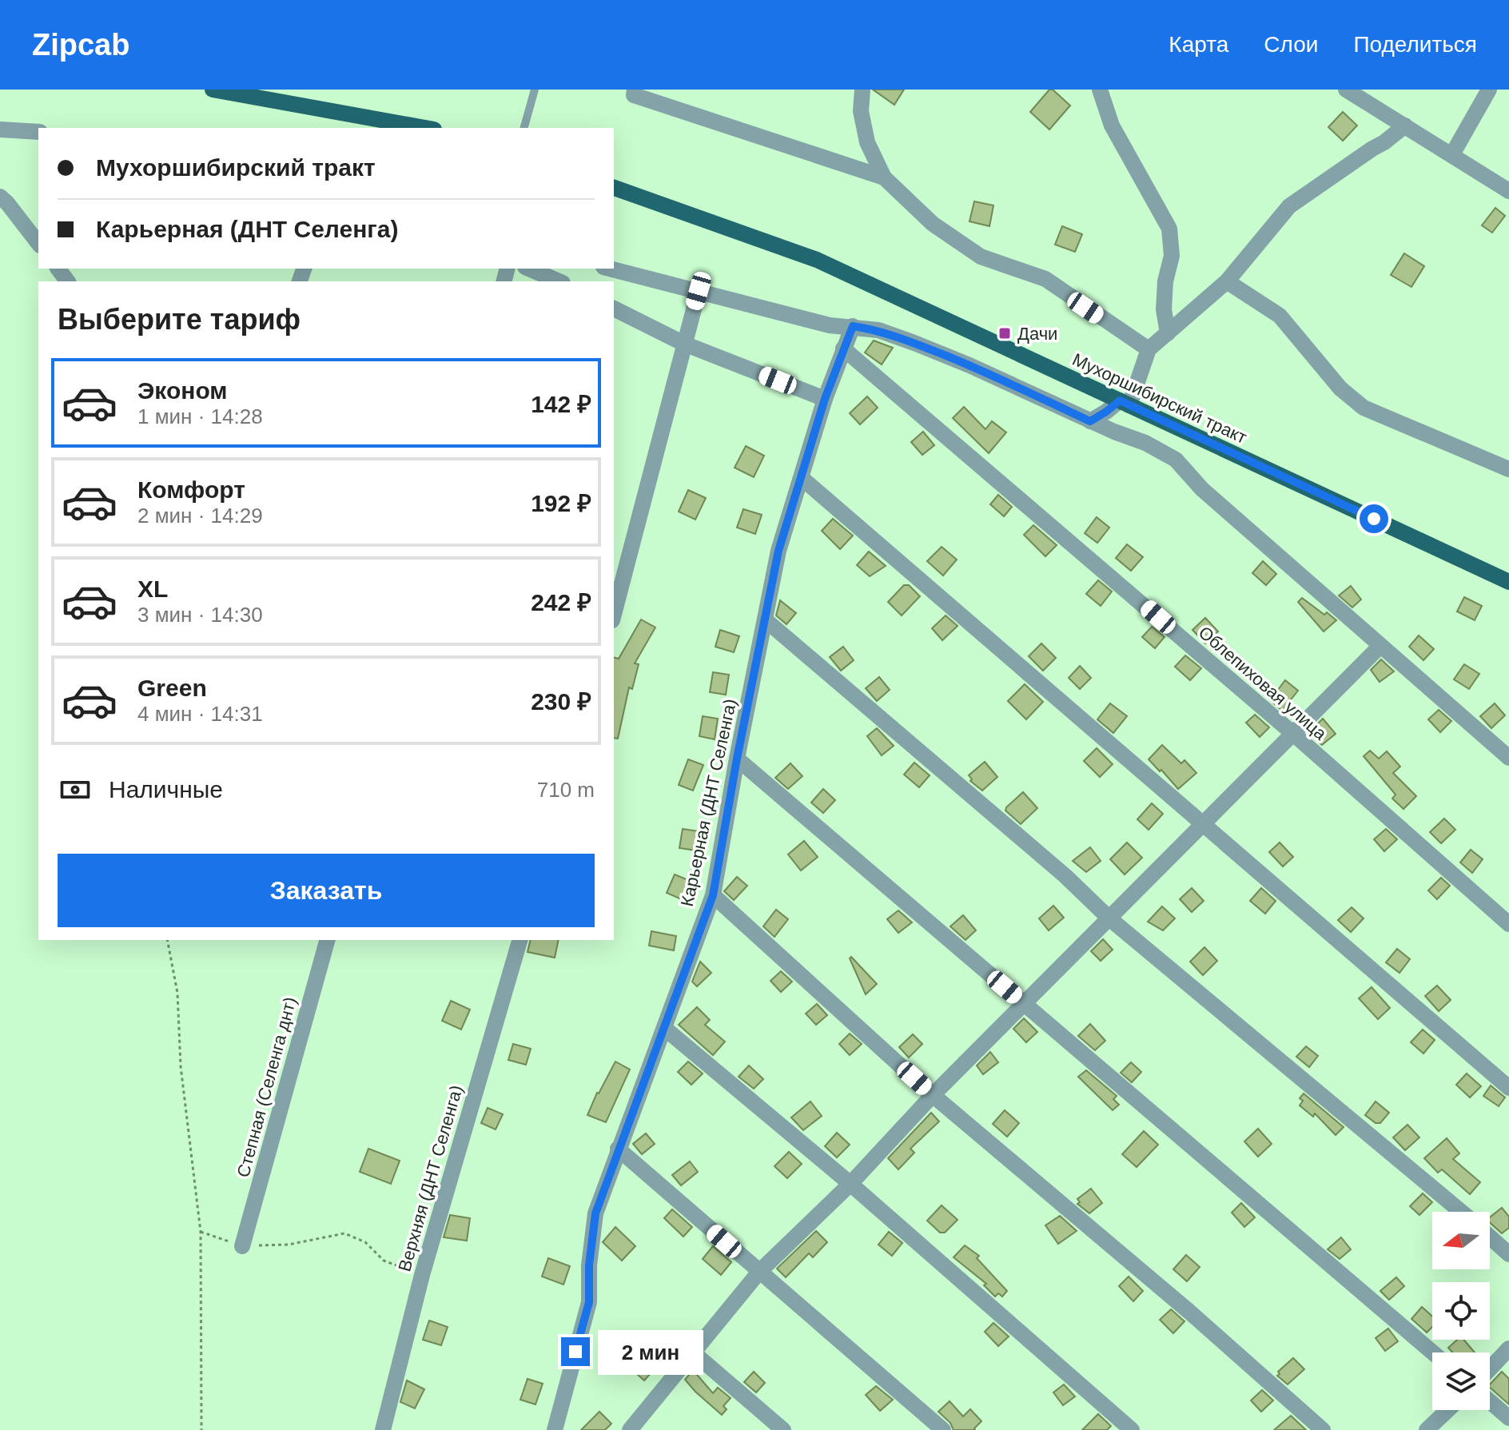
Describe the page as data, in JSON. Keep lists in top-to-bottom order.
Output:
{
  "streets": {
    "main road": ["Мухоршибирский тракт"],
    "street": [
      "Облепиховая улица",
      "Карьерная (ДНТ Селенга)",
      "Степная (Селенга днт)",
      "Верхняя (ДНТ Селенга)"
    ]
  },
  "crossings": [
    ["Облепиховая улица", "Карьерная (ДНТ Селенга)"]
  ],
  "places": {
    "transit": ["Дачи"]
  },
  "north": "left",
  "page": {
    "header": "Zipcab",
    "nav": ["Карта", "Слои", "Поделиться"],
    "banner": ["Мухоршибирский тракт", "Карьерная (ДНТ Селенга)"],
    "heading": "Выберите тариф",
    "list": [
      {
        "name": "Эконом",
        "note": "1 мин · 14:28",
        "value": "142 ₽"
      },
      {
        "name": "Комфорт",
        "note": "2 мин · 14:29",
        "value": "192 ₽"
      },
      {
        "name": "XL",
        "note": "3 мин · 14:30",
        "value": "242 ₽"
      },
      {
        "name": "Green",
        "note": "4 мин · 14:31",
        "value": "230 ₽"
      }
    ],
    "pay": ["Наличные", "710 m"],
    "buttons": "Заказать",
    "bubble": "2 мин"
  }
}
